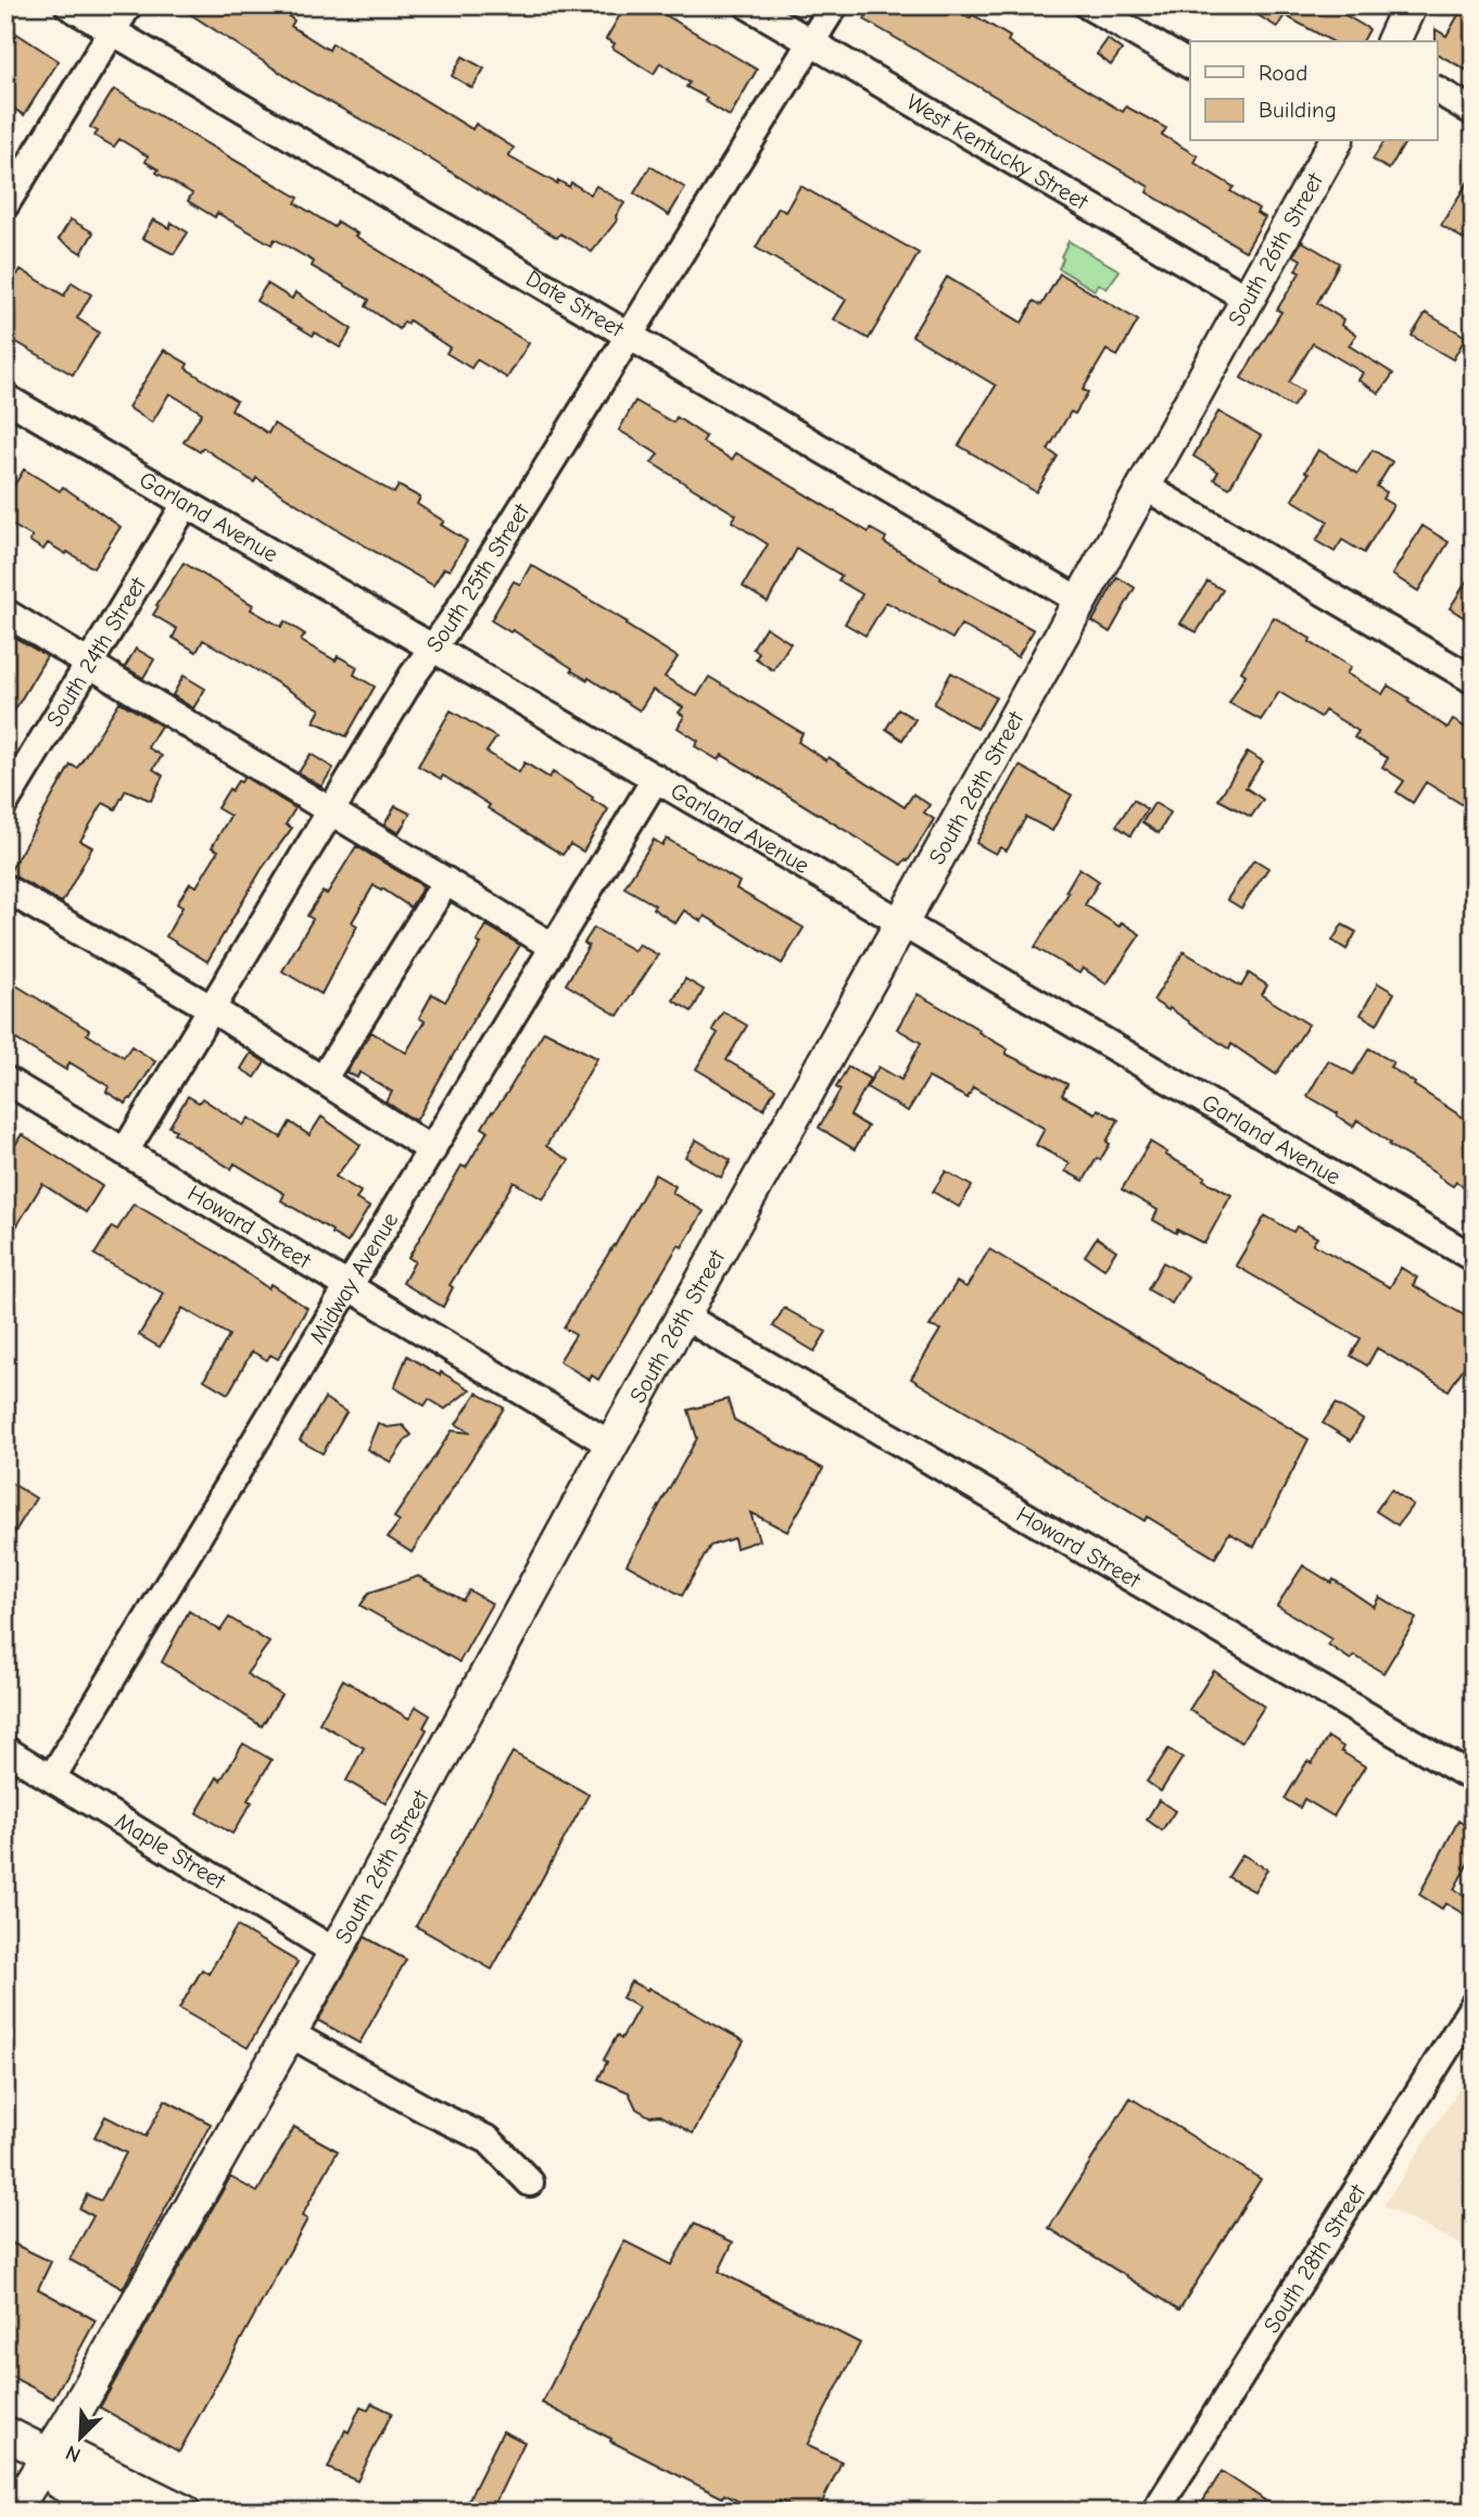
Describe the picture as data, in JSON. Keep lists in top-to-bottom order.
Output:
{
  "streets": {
    "street": [
      "West Kentucky Street",
      "South 26th Street",
      "Date Street",
      "Garland Avenue",
      "South 25th Street",
      "South 24th Street",
      "Howard Street",
      "Midway Avenue",
      "Maple Street",
      "South 28th Street"
    ]
  },
  "crossings": [
    ["West Kentucky Street", "South 26th Street"],
    ["West Kentucky Street", "South 25th Street"],
    ["South 26th Street", "Date Street"],
    ["South 26th Street", "Garland Avenue"],
    ["South 26th Street", "Howard Street"],
    ["South 26th Street", "Maple Street"],
    ["Date Street", "South 25th Street"],
    ["Garland Avenue", "South 25th Street"],
    ["Garland Avenue", "South 24th Street"],
    ["Garland Avenue", "Midway Avenue"],
    ["South 25th Street", "Howard Street"],
    ["Howard Street", "Midway Avenue"],
    ["Midway Avenue", "Maple Street"]
  ],
  "legend": ["Road", "Building"],
  "north": "bottom left"
}
